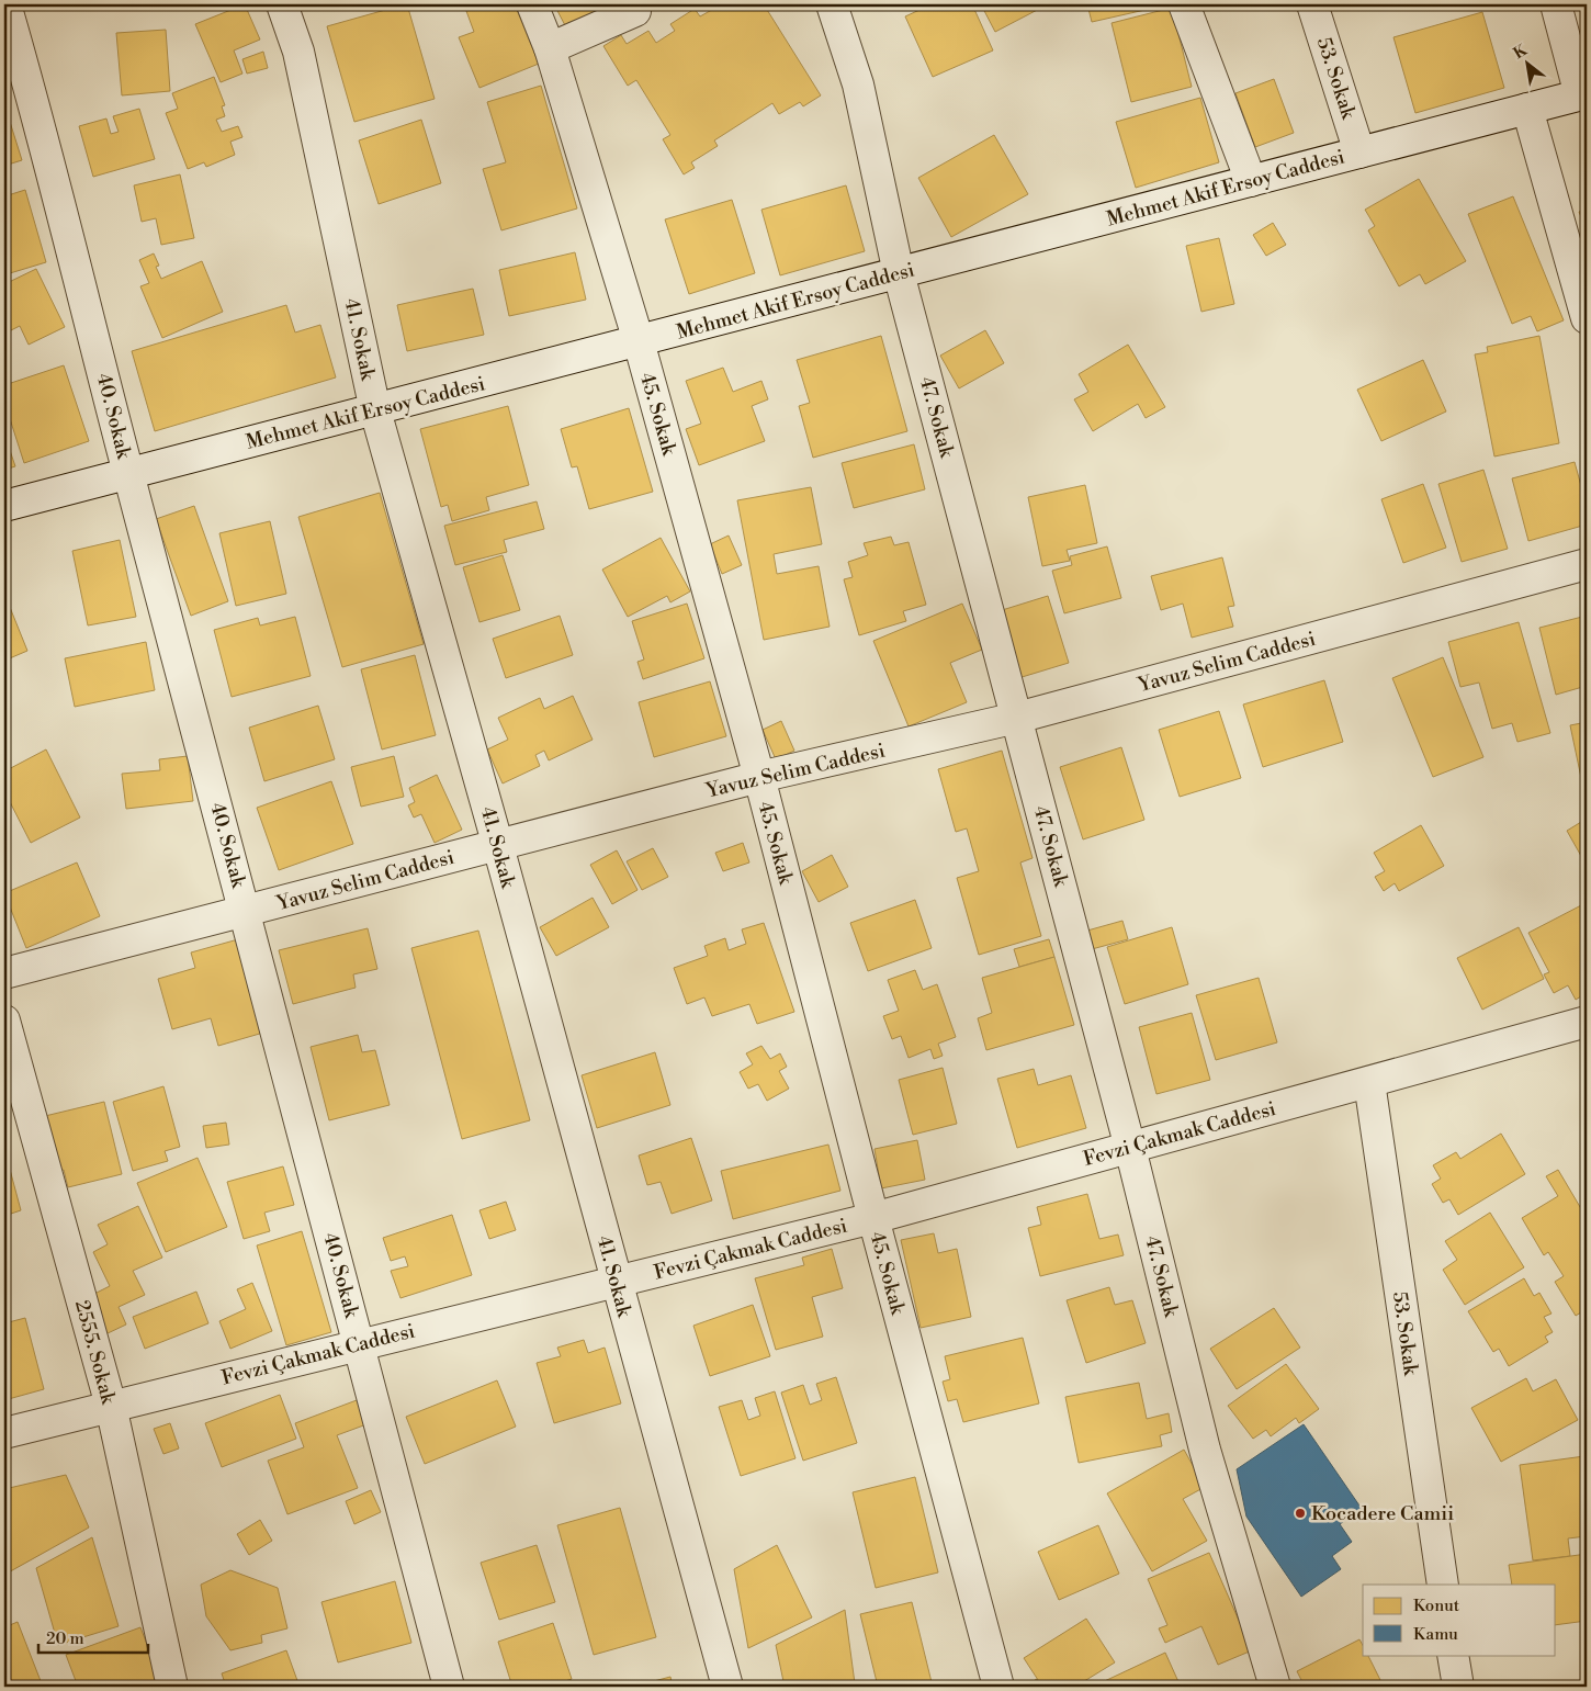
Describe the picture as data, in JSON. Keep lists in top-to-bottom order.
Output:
{
  "streets": {
    "street": [
      "53. Sokak",
      "Mehmet Akif Ersoy Caddesi",
      "41. Sokak",
      "45. Sokak",
      "40. Sokak",
      "47. Sokak",
      "Yavuz Selim Caddesi",
      "Fevzi Çakmak Caddesi",
      "2555. Sokak"
    ]
  },
  "crossings": [
    ["53. Sokak", "Mehmet Akif Ersoy Caddesi"],
    ["53. Sokak", "Fevzi Çakmak Caddesi"],
    ["Mehmet Akif Ersoy Caddesi", "41. Sokak"],
    ["Mehmet Akif Ersoy Caddesi", "45. Sokak"],
    ["Mehmet Akif Ersoy Caddesi", "40. Sokak"],
    ["Mehmet Akif Ersoy Caddesi", "47. Sokak"],
    ["41. Sokak", "Yavuz Selim Caddesi"],
    ["41. Sokak", "Fevzi Çakmak Caddesi"],
    ["45. Sokak", "Yavuz Selim Caddesi"],
    ["45. Sokak", "Fevzi Çakmak Caddesi"],
    ["40. Sokak", "Yavuz Selim Caddesi"],
    ["40. Sokak", "Fevzi Çakmak Caddesi"],
    ["47. Sokak", "Yavuz Selim Caddesi"],
    ["47. Sokak", "Fevzi Çakmak Caddesi"],
    ["Fevzi Çakmak Caddesi", "2555. Sokak"]
  ],
  "places": ["Kocadere Camii"],
  "legend": ["Konut", "Kamu"],
  "scale_bar": "20 m",
  "north": "top left"
}
